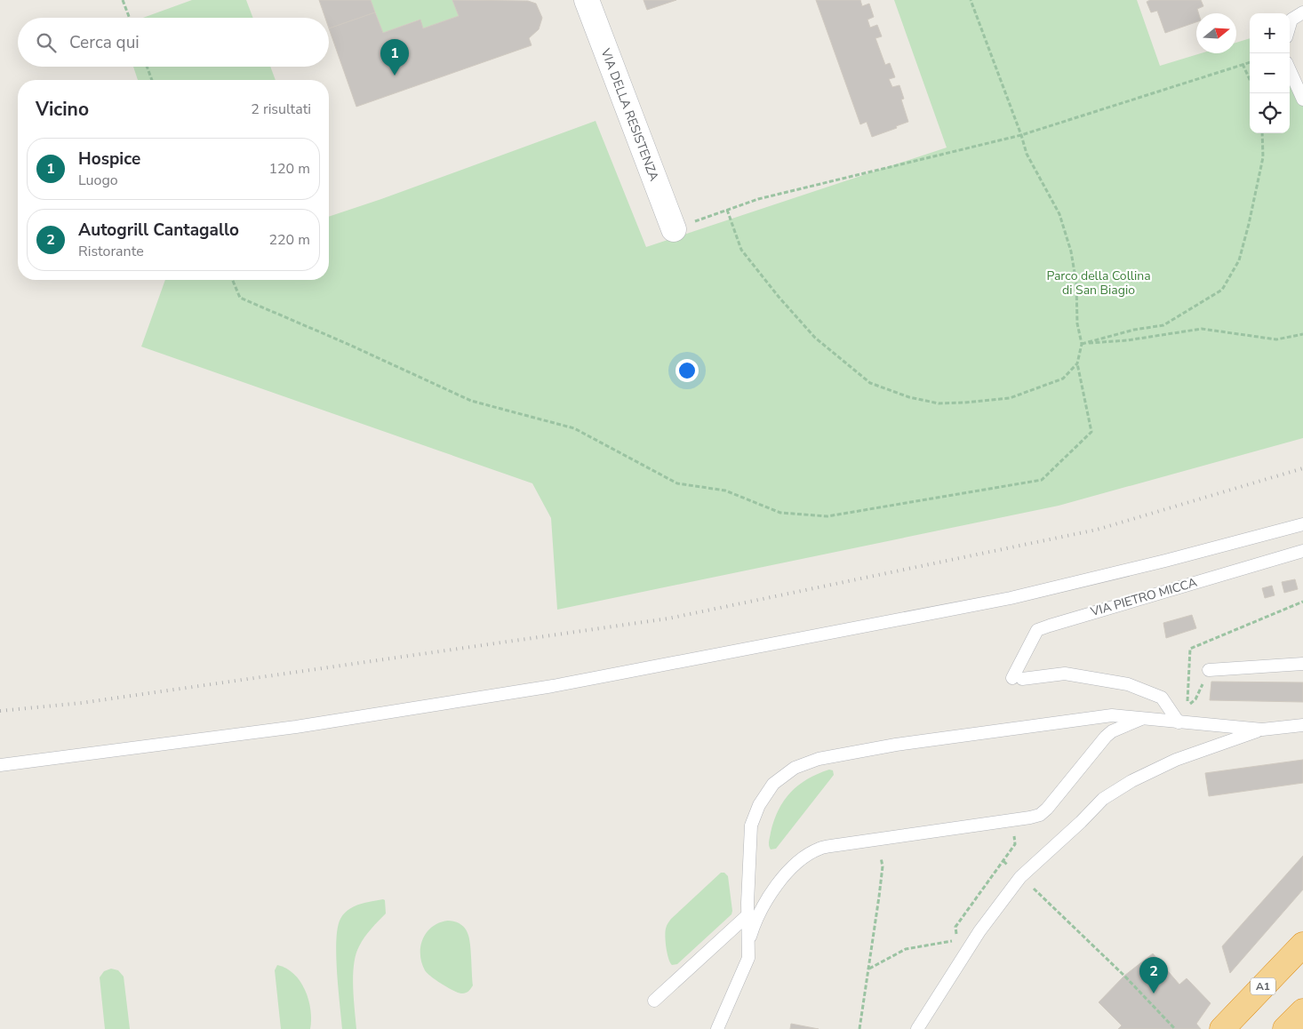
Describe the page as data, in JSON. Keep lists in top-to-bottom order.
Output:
{
  "streets": {
    "highway": ["A1"],
    "street": ["VIA DELLA RESISTENZA"],
    "lane": ["VIA PIETRO MICCA"]
  },
  "parks": ["Parco della Collina di San Biagio"],
  "north": "right",
  "page": {
    "map_buttons": ["+", "−"],
    "search": "Cerca qui",
    "pins": ["1", "2"],
    "heading": ["Vicino", "2 risultati"],
    "list": [
      {
        "mark": "1",
        "name": "Hospice",
        "note": "Luogo",
        "value": "120 m"
      },
      {
        "mark": "2",
        "name": "Autogrill Cantagallo",
        "note": "Ristorante",
        "value": "220 m"
      }
    ]
  }
}
